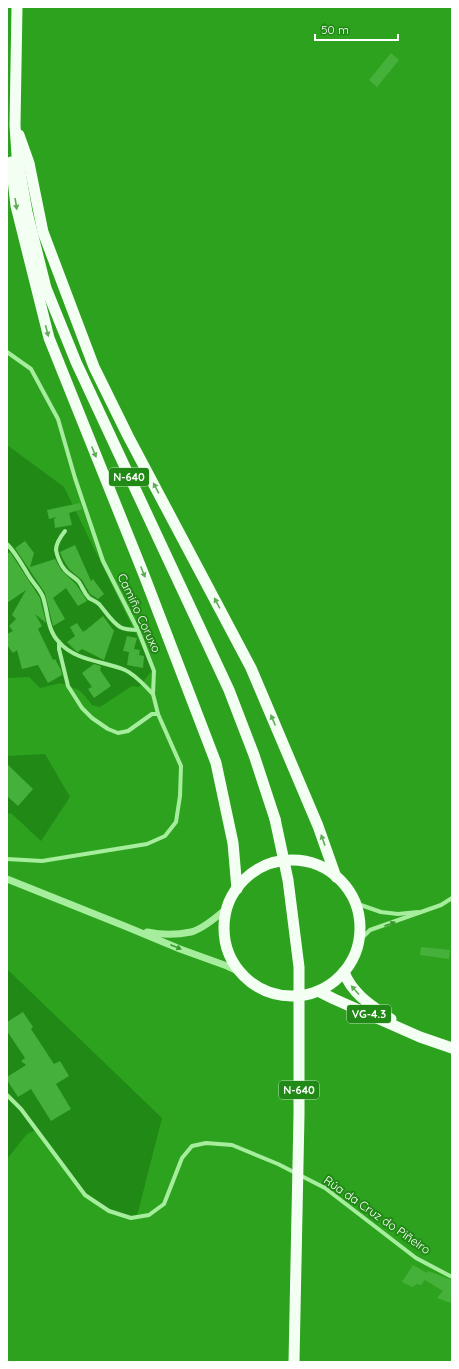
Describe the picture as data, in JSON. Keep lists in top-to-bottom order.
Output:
{
  "streets": {
    "highway": ["N-640", "VG-4.3"],
    "street": ["Camiño Coruxo", "Rúa da Cruz do Piñeiro"]
  },
  "scale_bar": "50 m"
}
